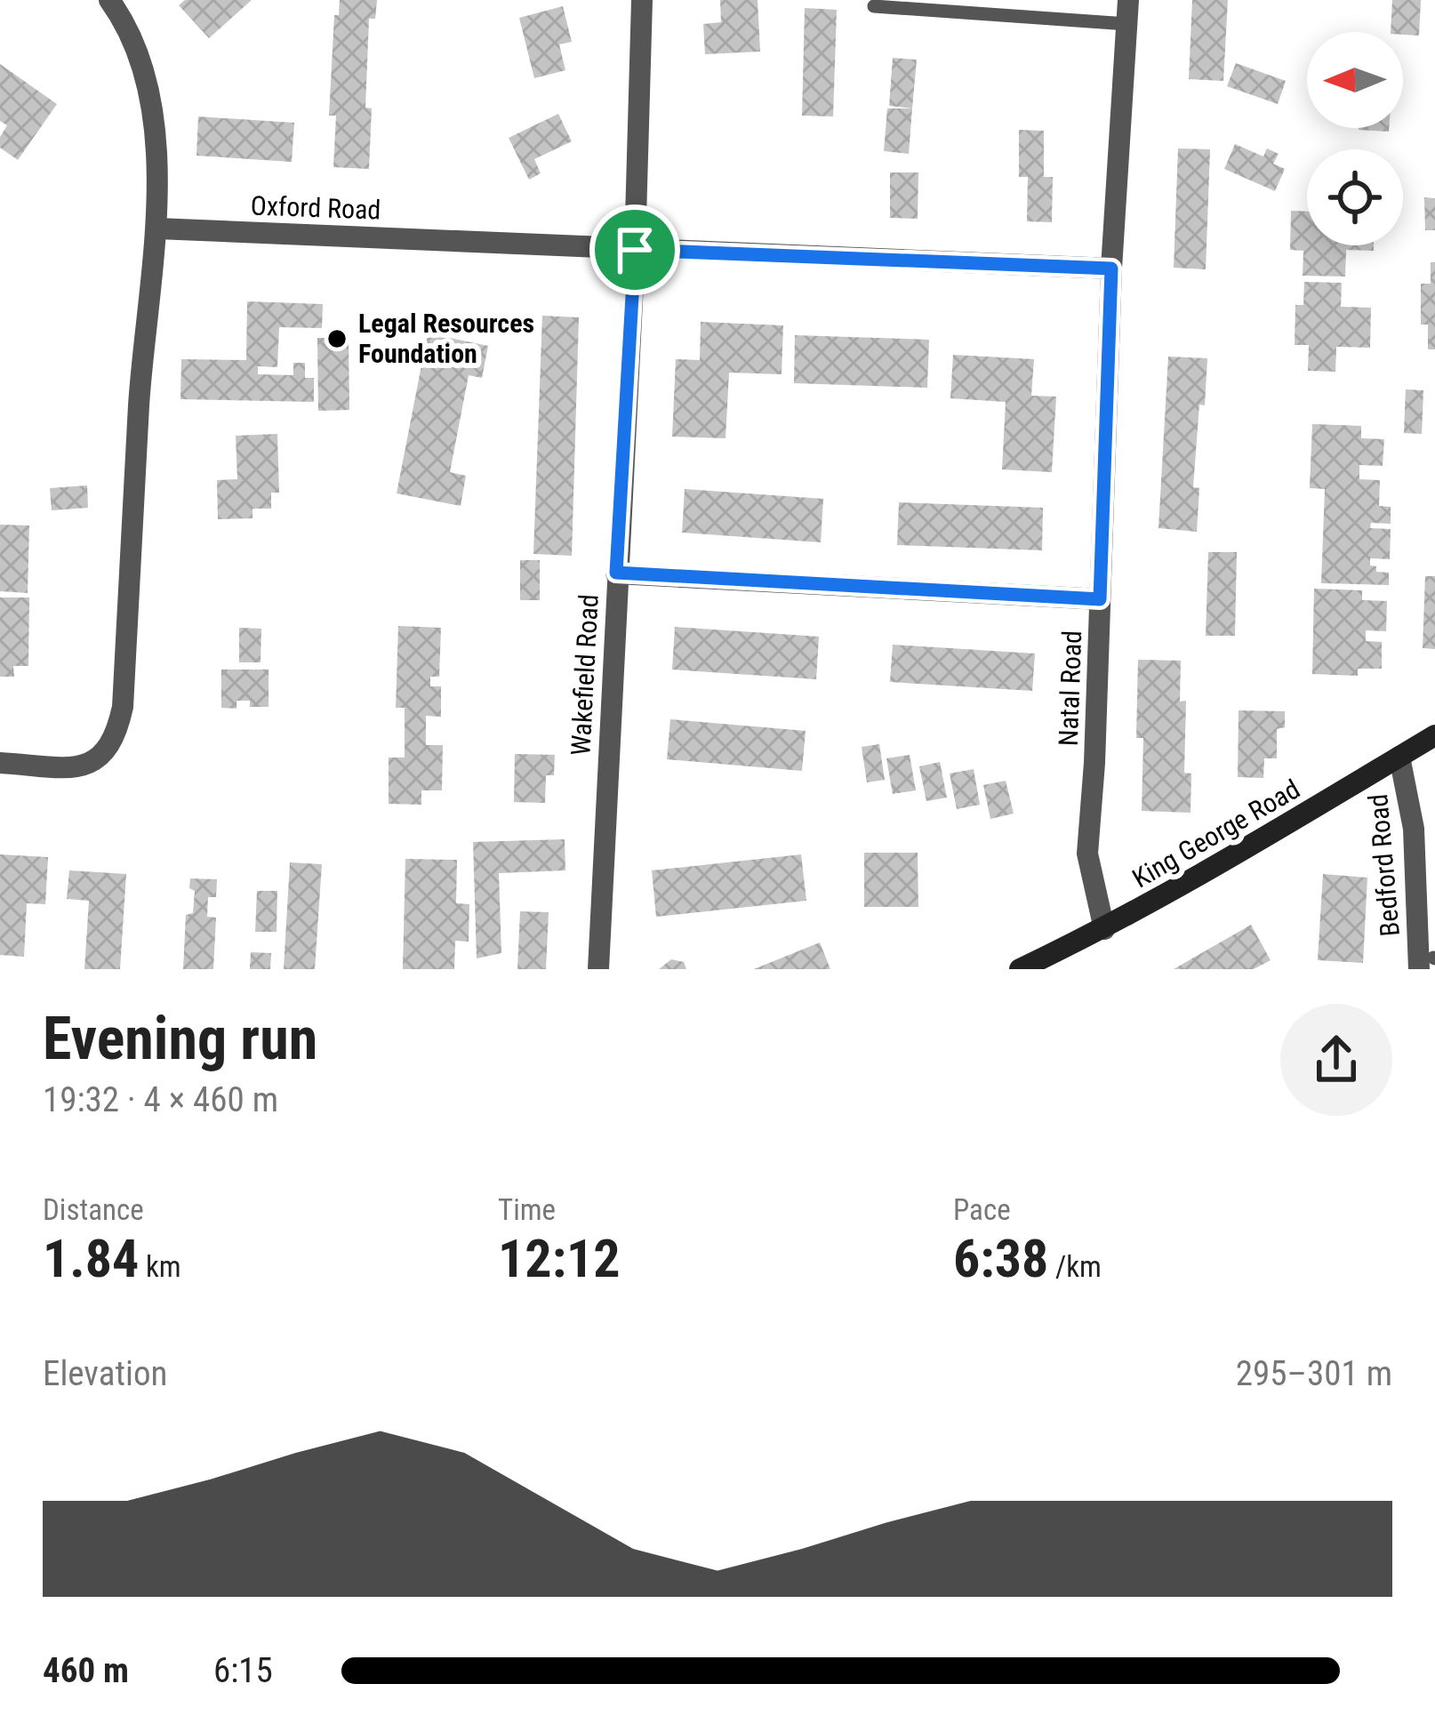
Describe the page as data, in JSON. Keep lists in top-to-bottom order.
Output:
{
  "streets": {
    "main road": ["King George Road"],
    "street": [
      "Oxford Road",
      "Wakefield Road",
      "Natal Road",
      "Bedford Road"
    ]
  },
  "crossings": [
    ["Oxford Road", "Wakefield Road"],
    ["Oxford Road", "Natal Road"],
    ["Natal Road", "King George Road"],
    ["King George Road", "Bedford Road"]
  ],
  "places": ["Legal Resources Foundation"],
  "north": "left",
  "page": {
    "heading": ["Evening run", "19:32 · 4 × 460 m"],
    "stats": [
      ["Distance", "1.84 km"],
      ["Time", "12:12"],
      ["Pace", "6:38 /km"]
    ],
    "chart": ["Elevation", "295–301 m"],
    "list": [
      {
        "name": "460 m",
        "note": "6:15"
      }
    ]
  }
}
